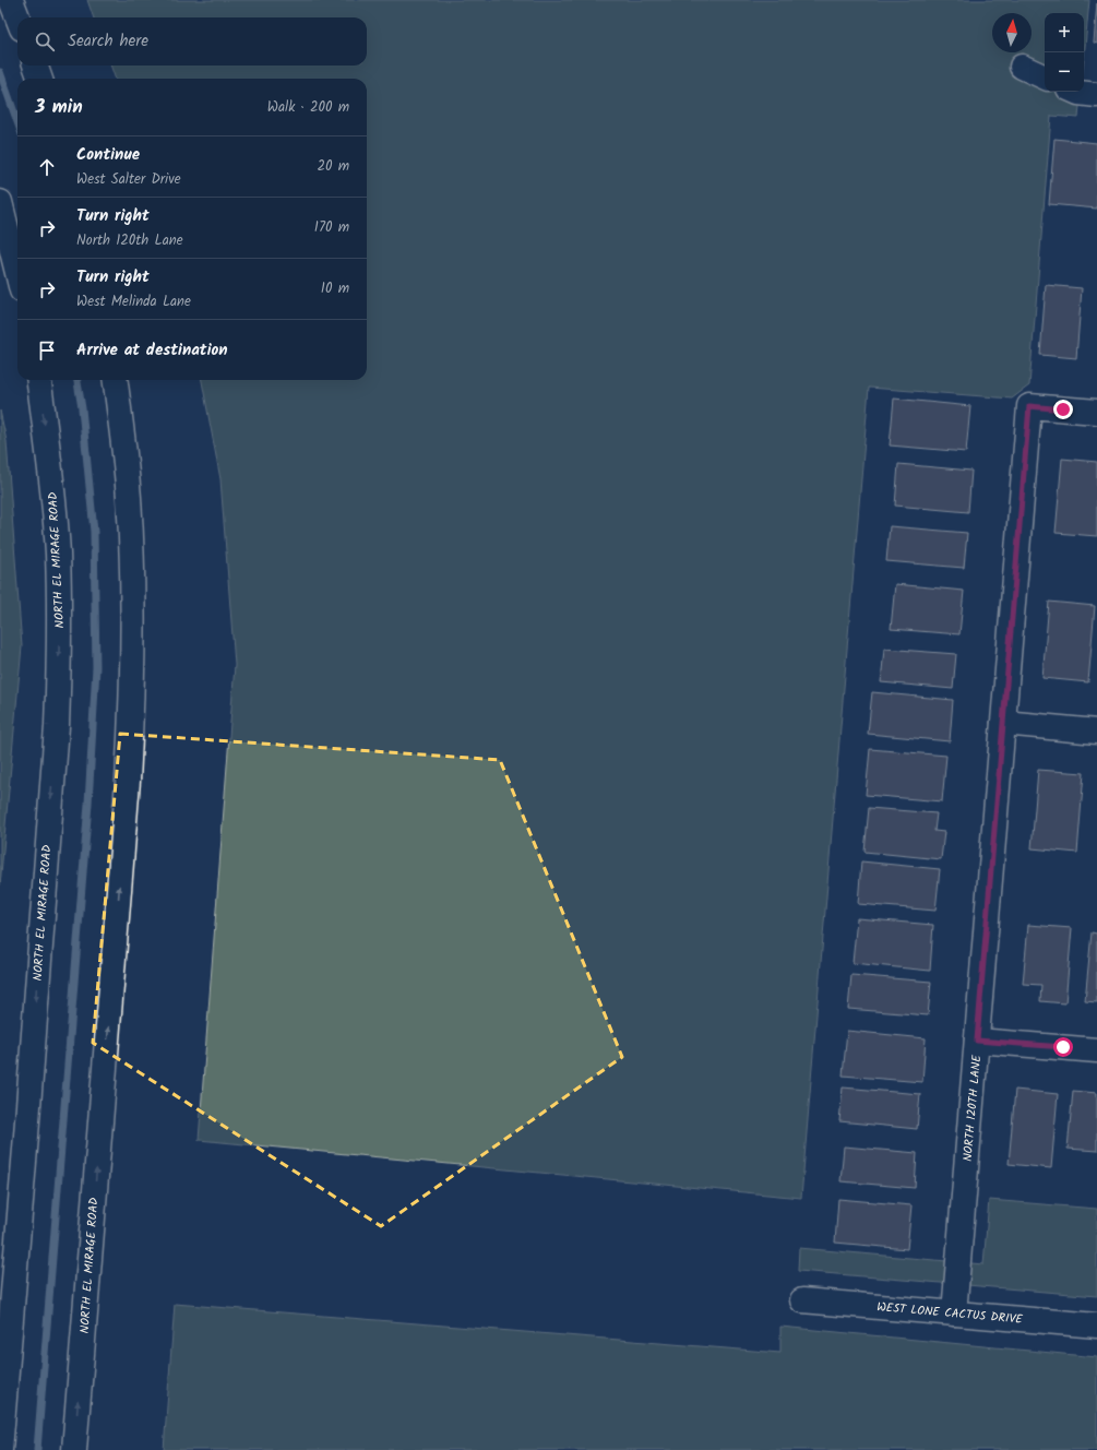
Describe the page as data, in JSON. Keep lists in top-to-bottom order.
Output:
{
  "streets": {
    "main road": ["NORTH EL MIRAGE ROAD", "NORTH 120TH LANE", "WEST LONE CACTUS DRIVE"]
  },
  "crossings": [
    ["NORTH 120TH LANE", "WEST LONE CACTUS DRIVE"]
  ],
  "north": "top",
  "page": {
    "map_buttons": ["+", "−"],
    "search": "Search here",
    "heading": ["3 min", "Walk · 200 m"],
    "list": [
      ["Continue", "West Salter Drive", "20 m"],
      ["Turn right", "North 120th Lane", "170 m"],
      ["Turn right", "West Melinda Lane", "10 m"],
      "Arrive at destination"
    ]
  }
}
